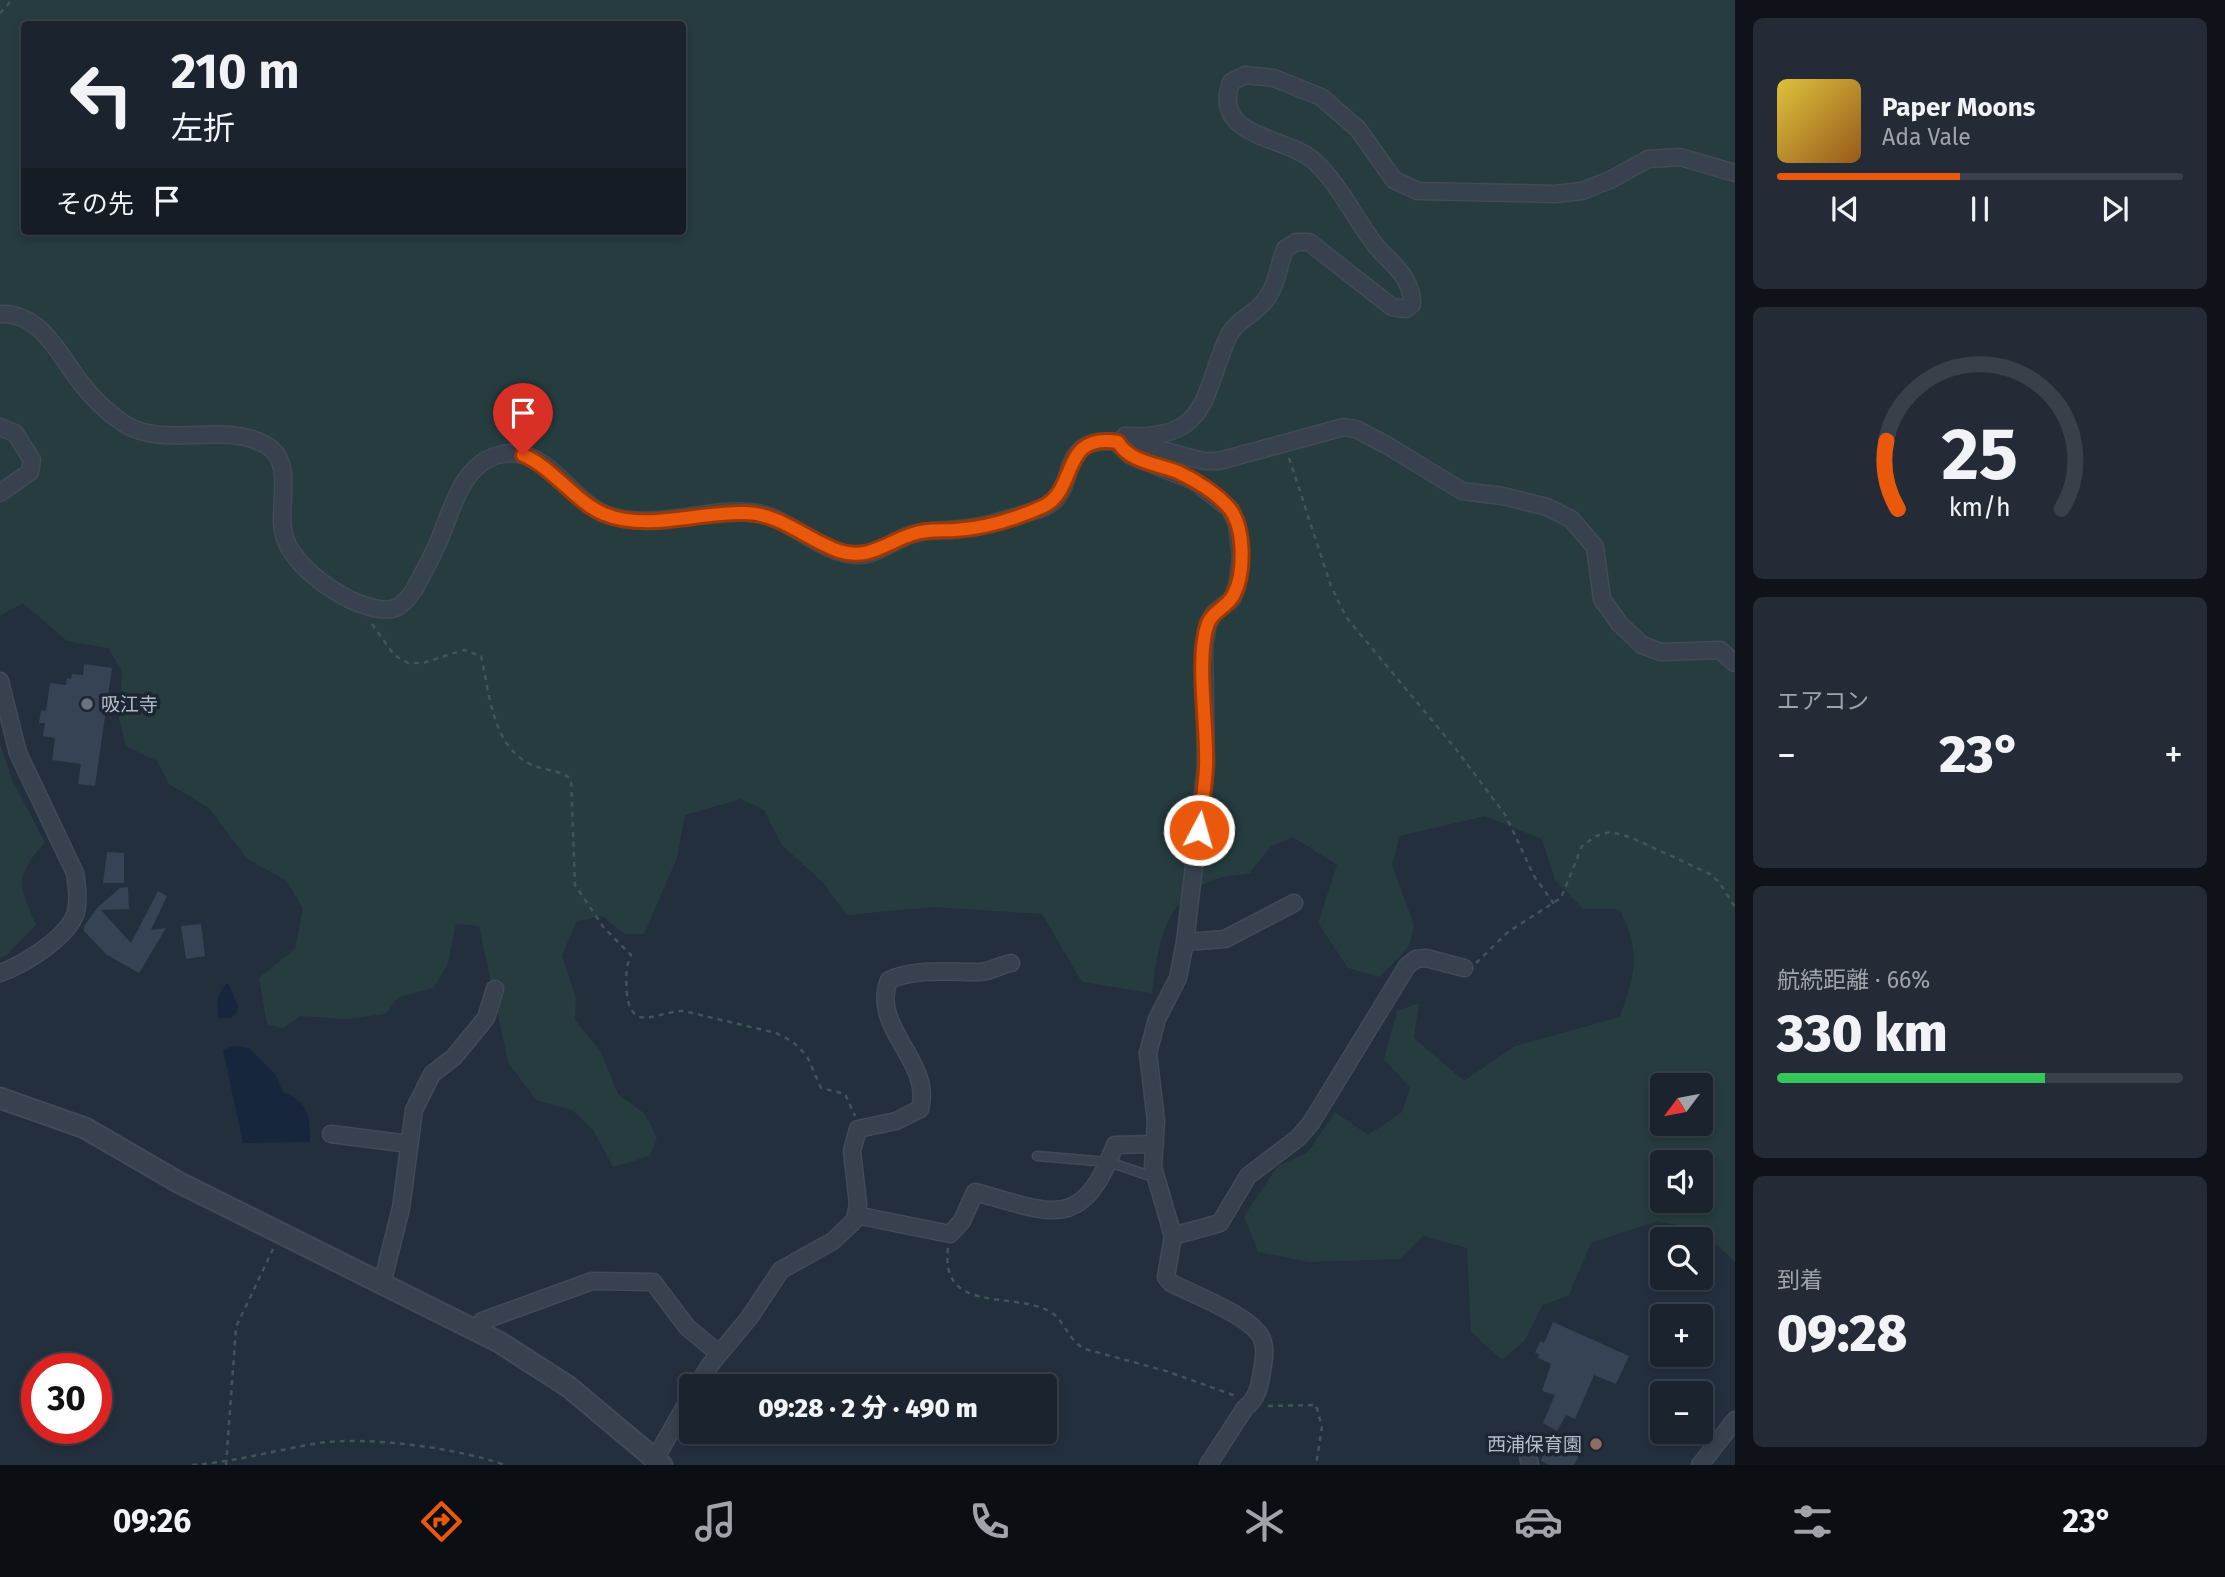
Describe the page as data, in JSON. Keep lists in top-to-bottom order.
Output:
{
  "places": ["吸江寺", "西浦保育園"],
  "north": "bottom left",
  "page": {
    "turn": ["210 m", "左折"],
    "song": ["Paper Moons", "Ada Vale"],
    "then": "その先",
    "tile": [
      "エアコン",
      ["航続距離 · 66%", "330 km"],
      ["到着", "09:28"]
    ],
    "heat": ["−", "23°", "+"],
    "map_buttons": ["+", "−"],
    "limit": "30",
    "trip": "09:28 · 2 分 · 490 m",
    "tabs": ["09:26", "23°"],
    "gauge": ["25", "km/h"]
  }
}
